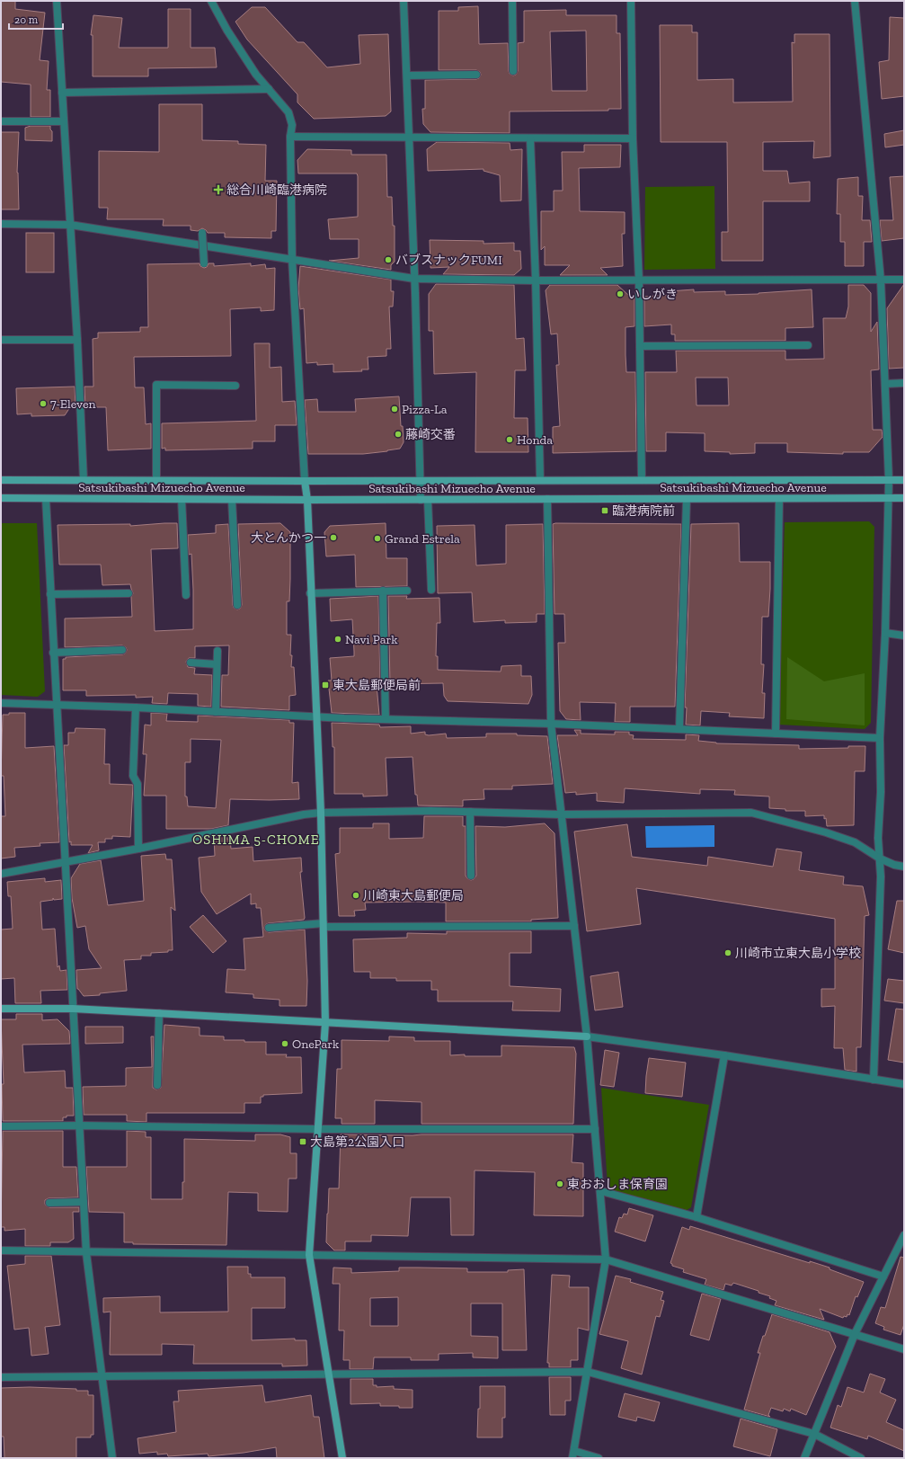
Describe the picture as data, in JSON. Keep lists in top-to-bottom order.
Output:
{
  "streets": {
    "street": ["Satsukibashi Mizuecho Avenue"]
  },
  "districts": ["OSHIMA 5-CHOME"],
  "places": {
    "health": ["総合川崎臨港病院"],
    "other": [
      "バブスナックFUMI",
      "いしがき",
      "7-Eleven",
      "Pizza-La",
      "藤崎交番",
      "Honda",
      "大とんかつ一",
      "Grand Estrela",
      "Navi Park",
      "川崎東大島郵便局",
      "川崎市立東大島小学校",
      "OnePark",
      "東おおしま保育園"
    ],
    "transit": ["臨港病院前", "東大島郵便局前", "大島第2公園入口"]
  },
  "scale_bar": "20 m"
}
